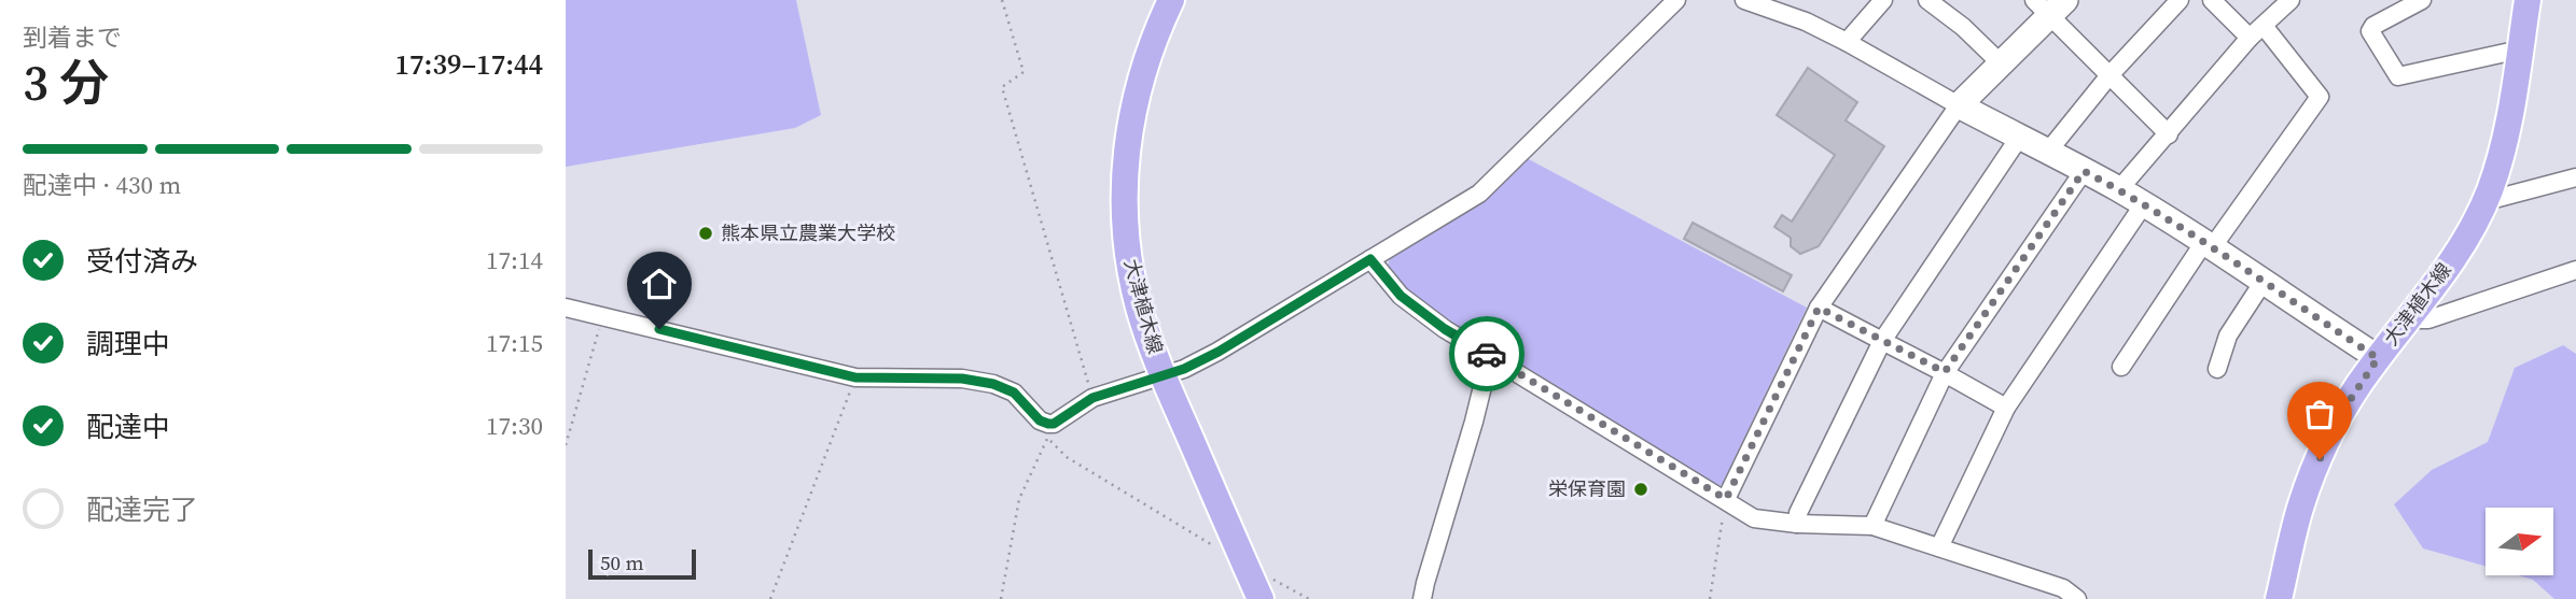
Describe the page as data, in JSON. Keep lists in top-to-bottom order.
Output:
{
  "streets": {
    "main road": ["大津植木線"]
  },
  "places": ["熊本県立農業大学校", "栄保育園"],
  "scale_bar": "50 m",
  "north": "right",
  "page": {
    "heading": ["3 分", "到着まで", "17:39–17:44"],
    "bar": "配達中 · 430 m",
    "list": [
      ["受付済み", "17:14"],
      ["調理中", "17:15"],
      ["配達中", "17:30"],
      "配達完了"
    ],
    "scale": "50 m"
  }
}
